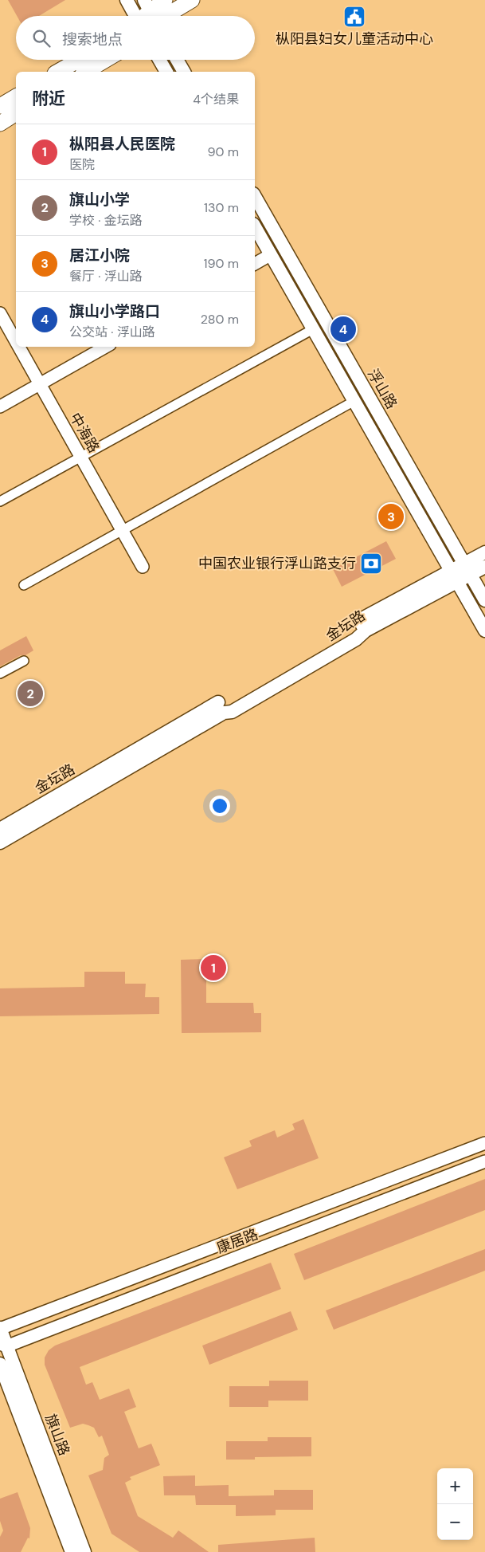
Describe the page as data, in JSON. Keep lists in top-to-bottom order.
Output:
{
  "streets": {
    "main road": ["浮山路", "金坛路", "旗山路"],
    "street": ["中海路", "康居路"]
  },
  "crossings": [
    ["浮山路", "金坛路"],
    ["康居路", "旗山路"]
  ],
  "places": {
    "public building": ["枞阳县妇女儿童活动中心"],
    "bank": ["中国农业银行浮山路支行"]
  },
  "page": {
    "search": "搜索地点",
    "heading": ["附近", "4个结果"],
    "list": [
      {
        "mark": "1",
        "name": "枞阳县人民医院",
        "note": "医院",
        "value": "90 m"
      },
      {
        "mark": "2",
        "name": "旗山小学",
        "note": "学校 · 金坛路",
        "value": "130 m"
      },
      {
        "mark": "3",
        "name": "居江小院",
        "note": "餐厅 · 浮山路",
        "value": "190 m"
      },
      {
        "mark": "4",
        "name": "旗山小学路口",
        "note": "公交站 · 浮山路",
        "value": "280 m"
      }
    ],
    "pins": [
      "4",
      "3",
      "2",
      "1"
    ],
    "map_buttons": ["+", "−"]
  }
}
